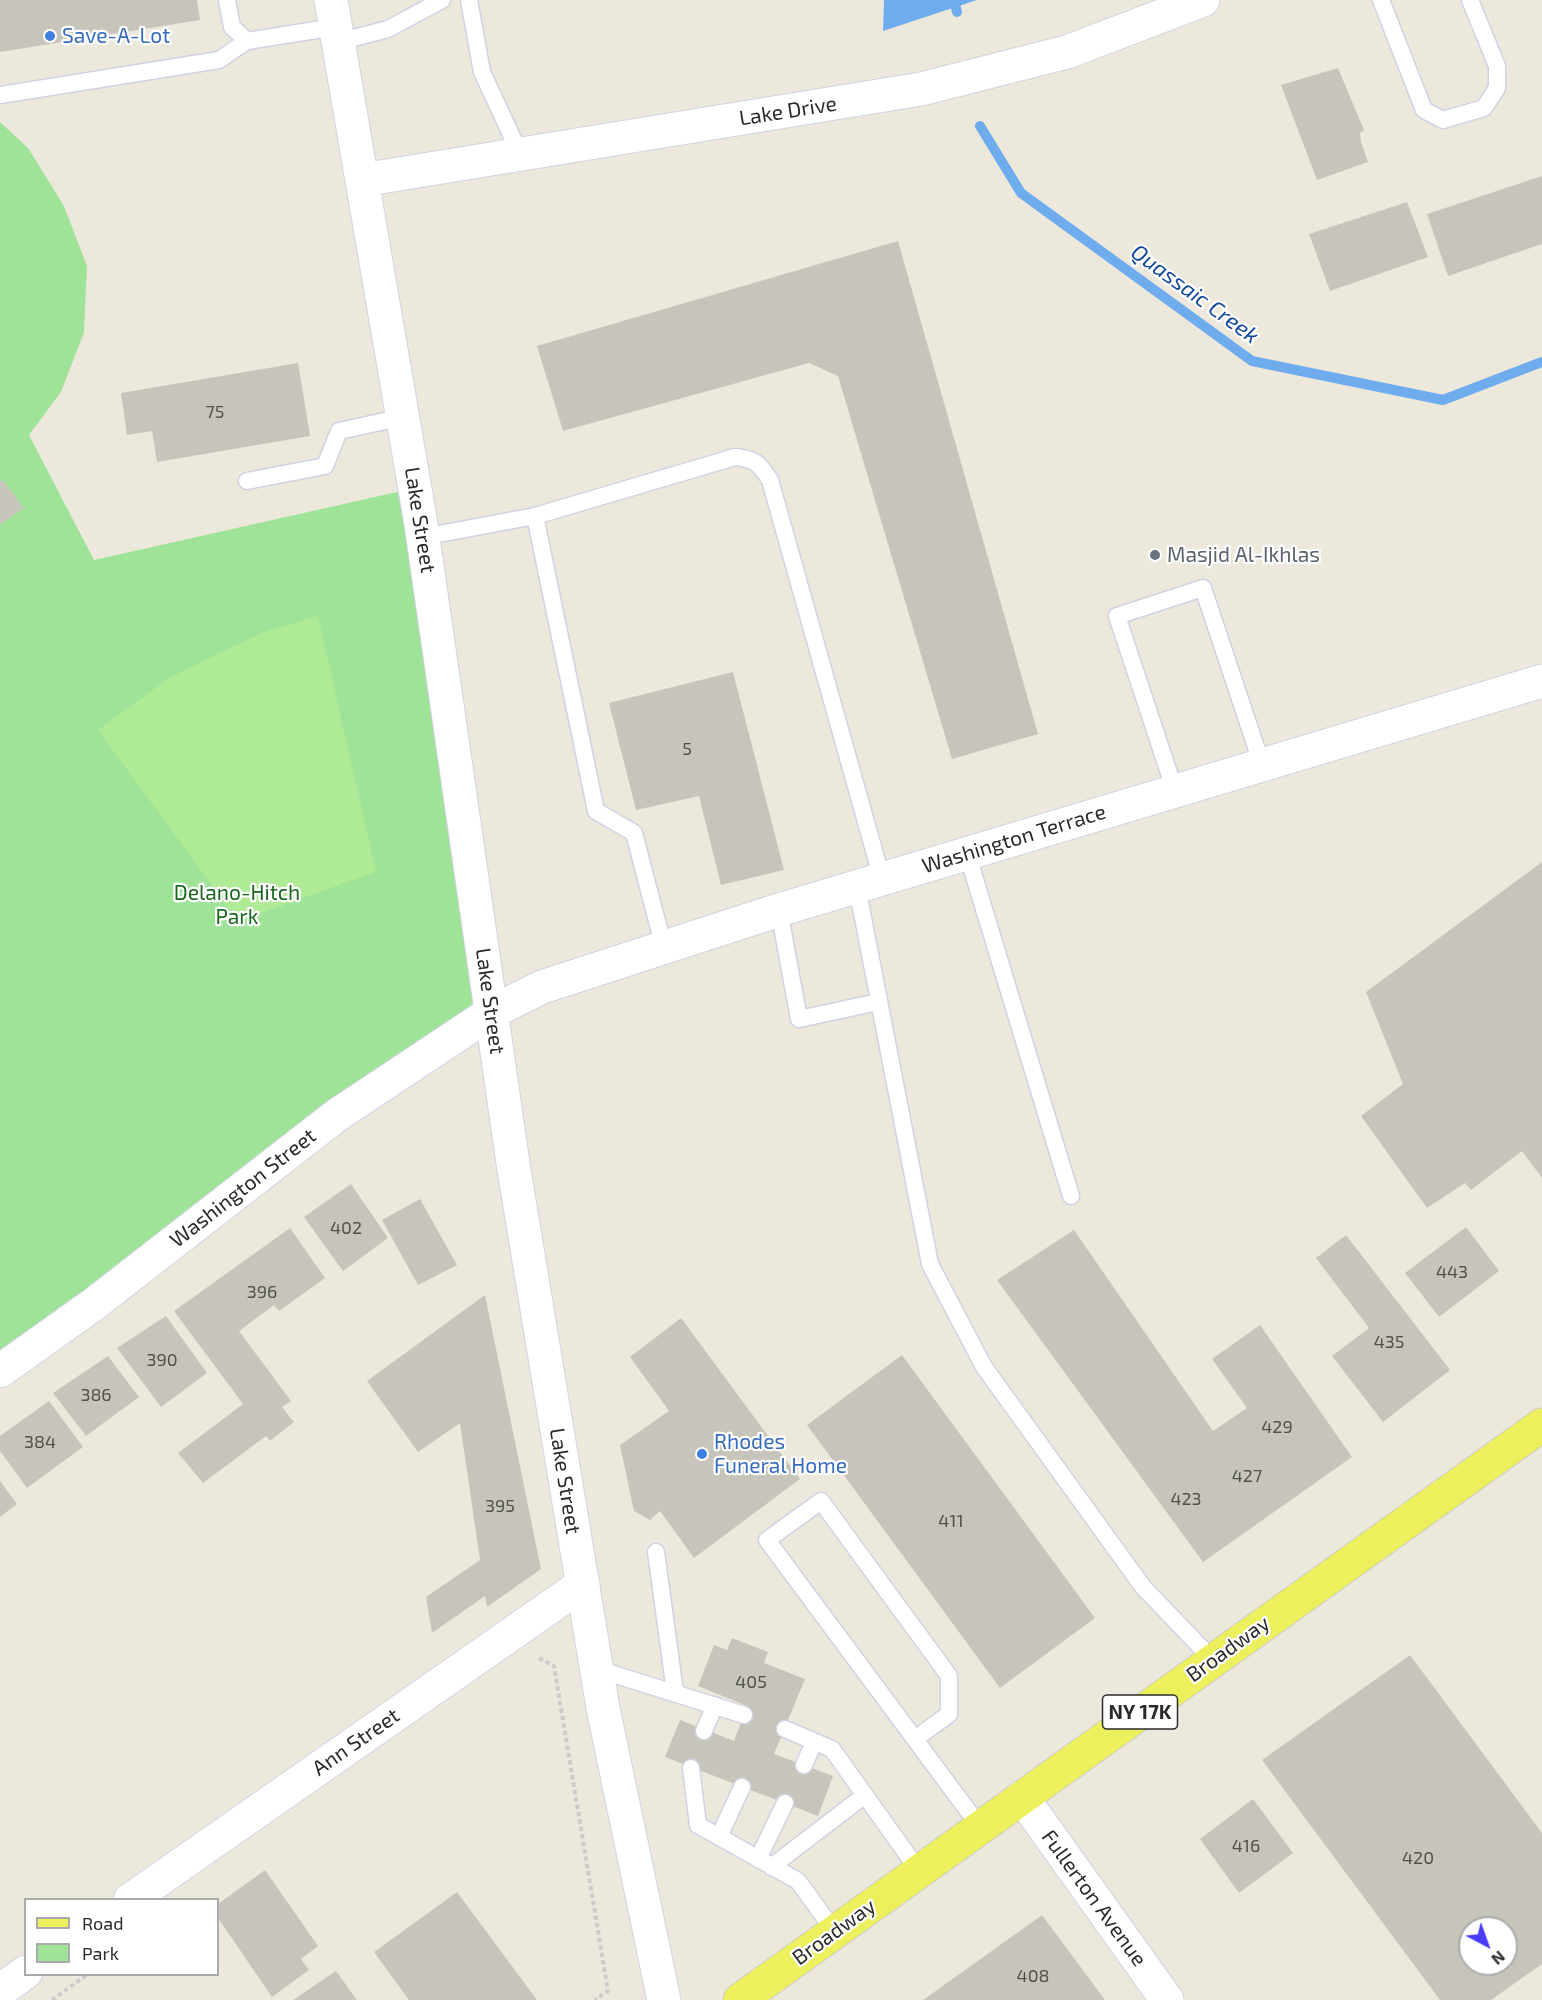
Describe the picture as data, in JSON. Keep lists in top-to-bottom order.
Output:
{
  "streets": {
    "main road": ["Broadway", "NY 17K"],
    "street": [
      "Lake Drive",
      "Lake Street",
      "Washington Terrace",
      "Washington Street",
      "Ann Street",
      "Fullerton Avenue"
    ]
  },
  "crossings": [
    ["Lake Drive", "Lake Street"],
    ["Lake Street", "Washington Terrace"],
    ["Lake Street", "Washington Street"],
    ["Lake Street", "Ann Street"],
    ["Washington Terrace", "Washington Street"],
    ["Broadway", "Fullerton Avenue"]
  ],
  "water": ["Quassaic Creek"],
  "parks": ["Delano-Hitch Park"],
  "places": ["Save-A-Lot", "Masjid Al-Ikhlas", "Rhodes Funeral Home"],
  "house_numbers": [
    "75",
    "5",
    "402",
    "443",
    "396",
    "435",
    "390",
    "386",
    "429",
    "384",
    "427",
    "423",
    "395",
    "411",
    "405",
    "416",
    "420",
    "408"
  ],
  "legend": ["Road", "Park"],
  "north": "bottom right"
}
